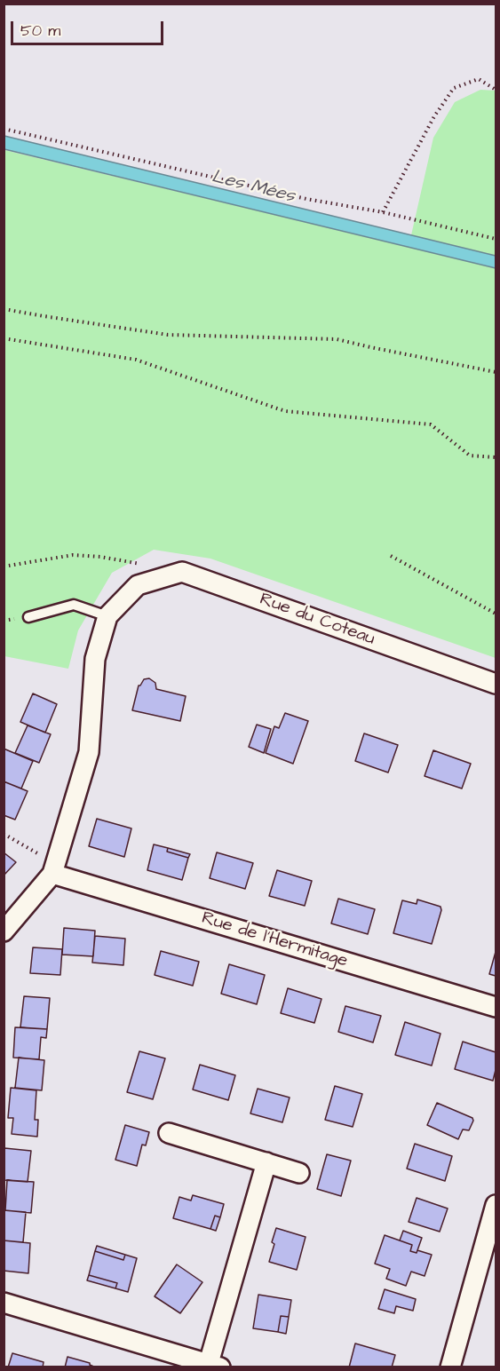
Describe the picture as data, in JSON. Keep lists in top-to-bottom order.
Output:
{
  "streets": {
    "street": ["Rue du Coteau", "Rue de l'Hermitage"]
  },
  "water": ["Les Mées"],
  "scale_bar": "50 m"
}
